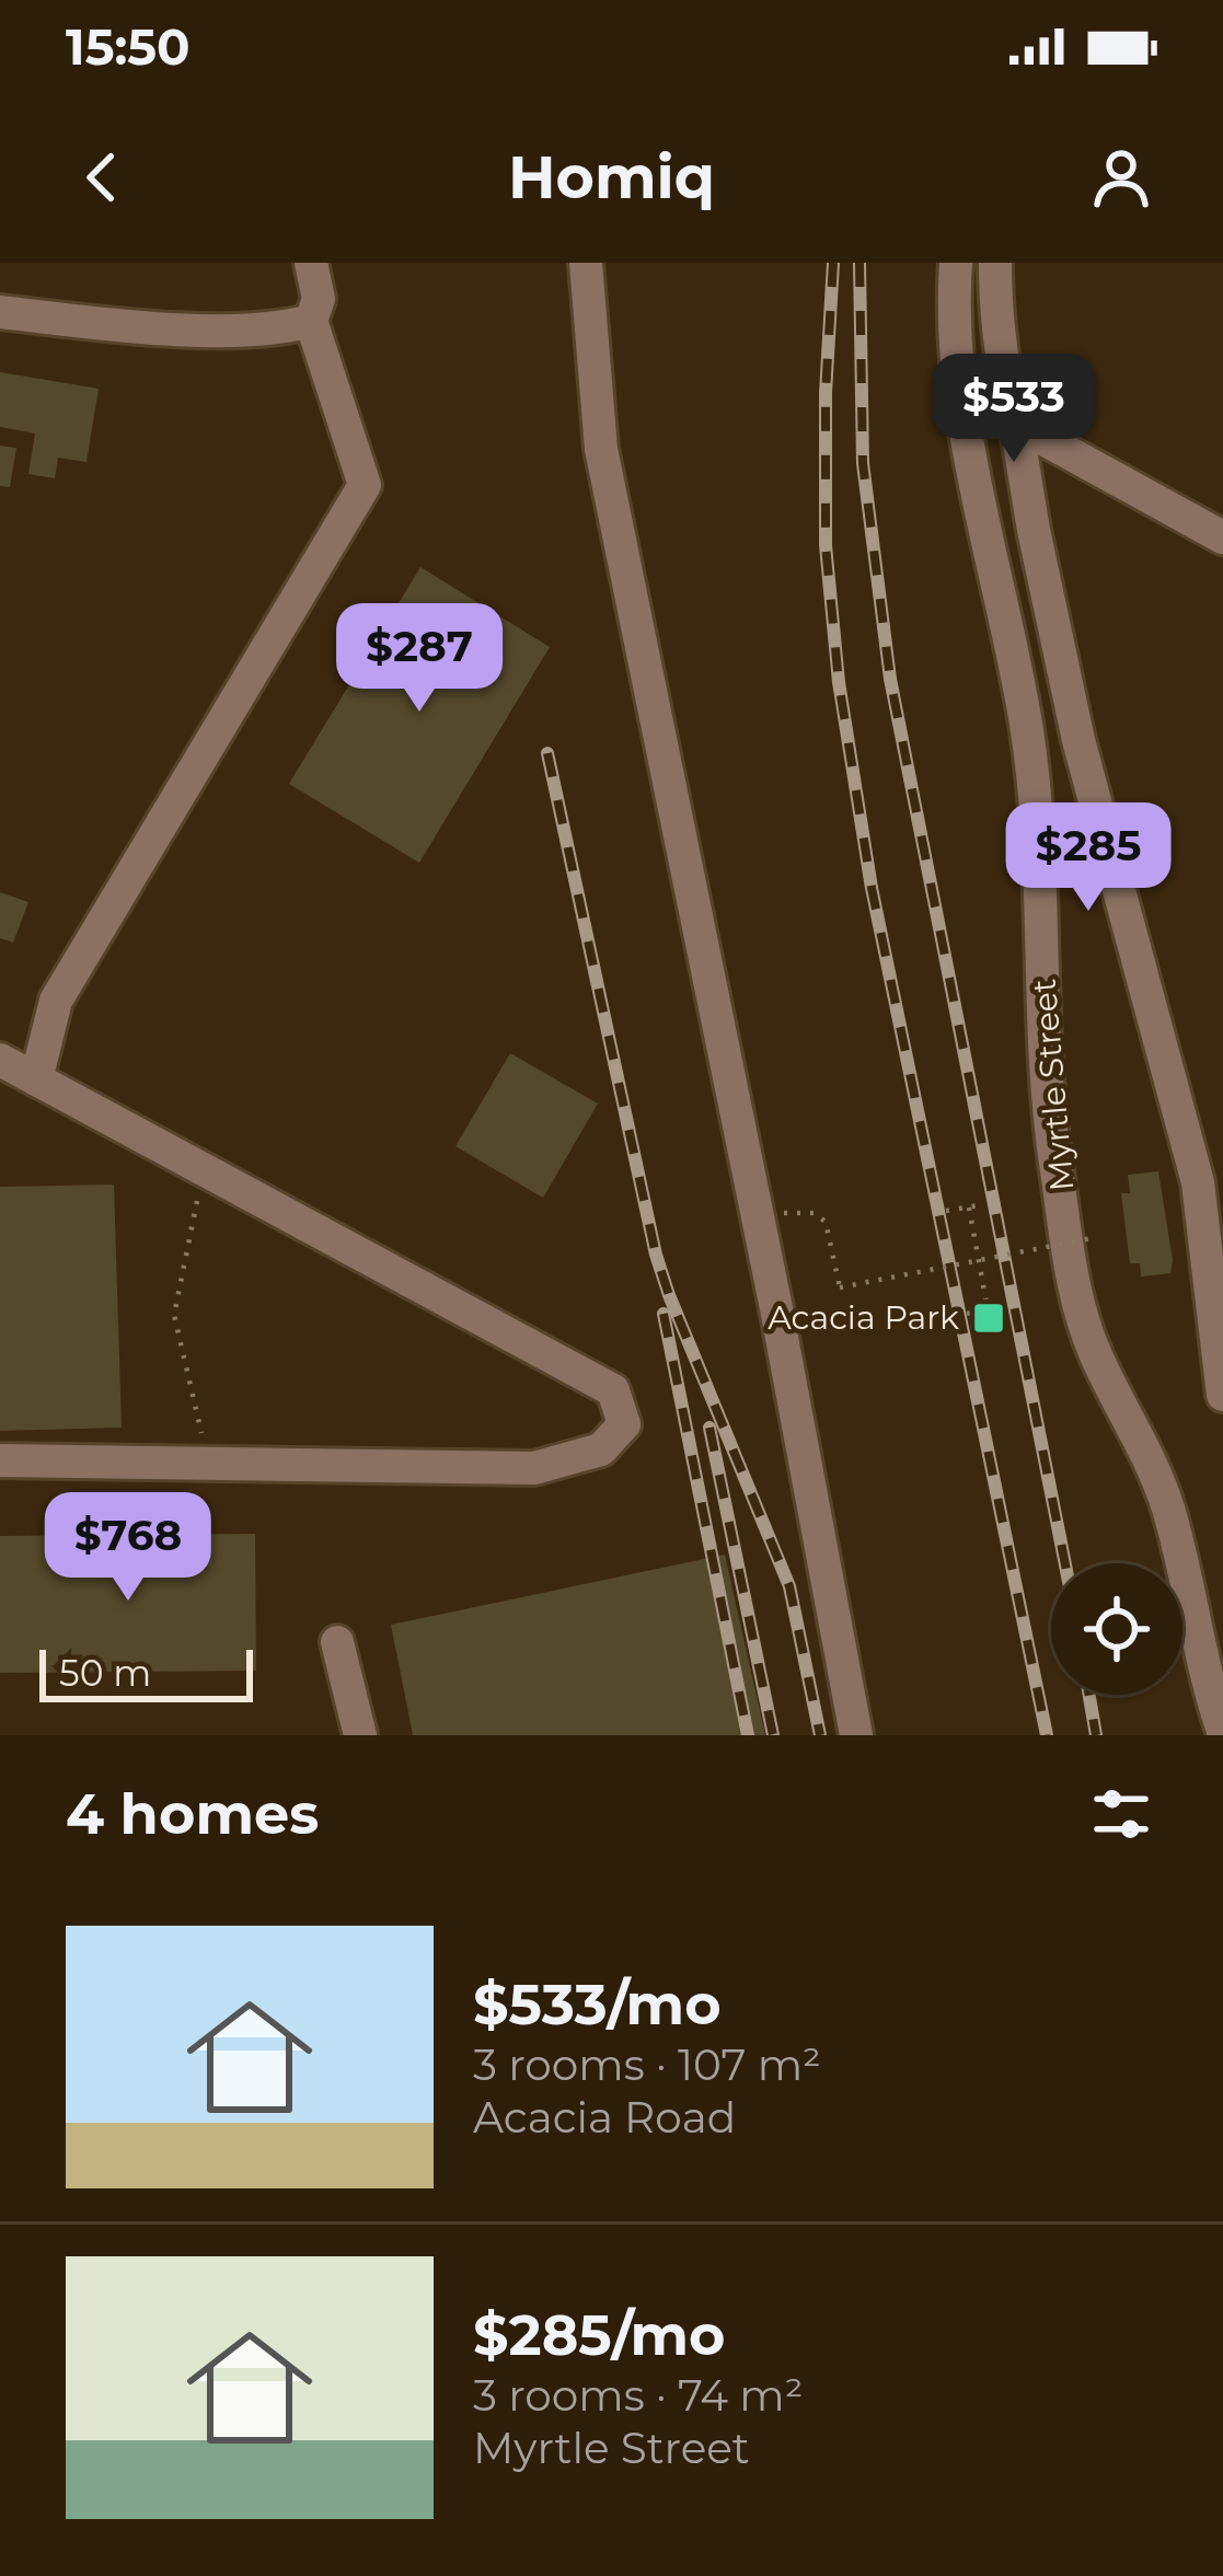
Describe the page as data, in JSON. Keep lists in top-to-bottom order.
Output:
{
  "streets": {
    "street": ["Myrtle Street"]
  },
  "places": {
    "transit": ["Acacia Park"]
  },
  "scale_bar": "50 m",
  "page": {
    "status": "15:50",
    "header": "Homiq",
    "price": [
      "$533",
      "$287",
      "$285",
      "$768"
    ],
    "scale": "50 m",
    "heading": "4 homes",
    "list": [
      {
        "name": "$533/mo",
        "note": "3 rooms · 107 m² · Acacia Road"
      },
      {
        "name": "$285/mo",
        "note": "3 rooms · 74 m² · Myrtle Street"
      }
    ]
  }
}
